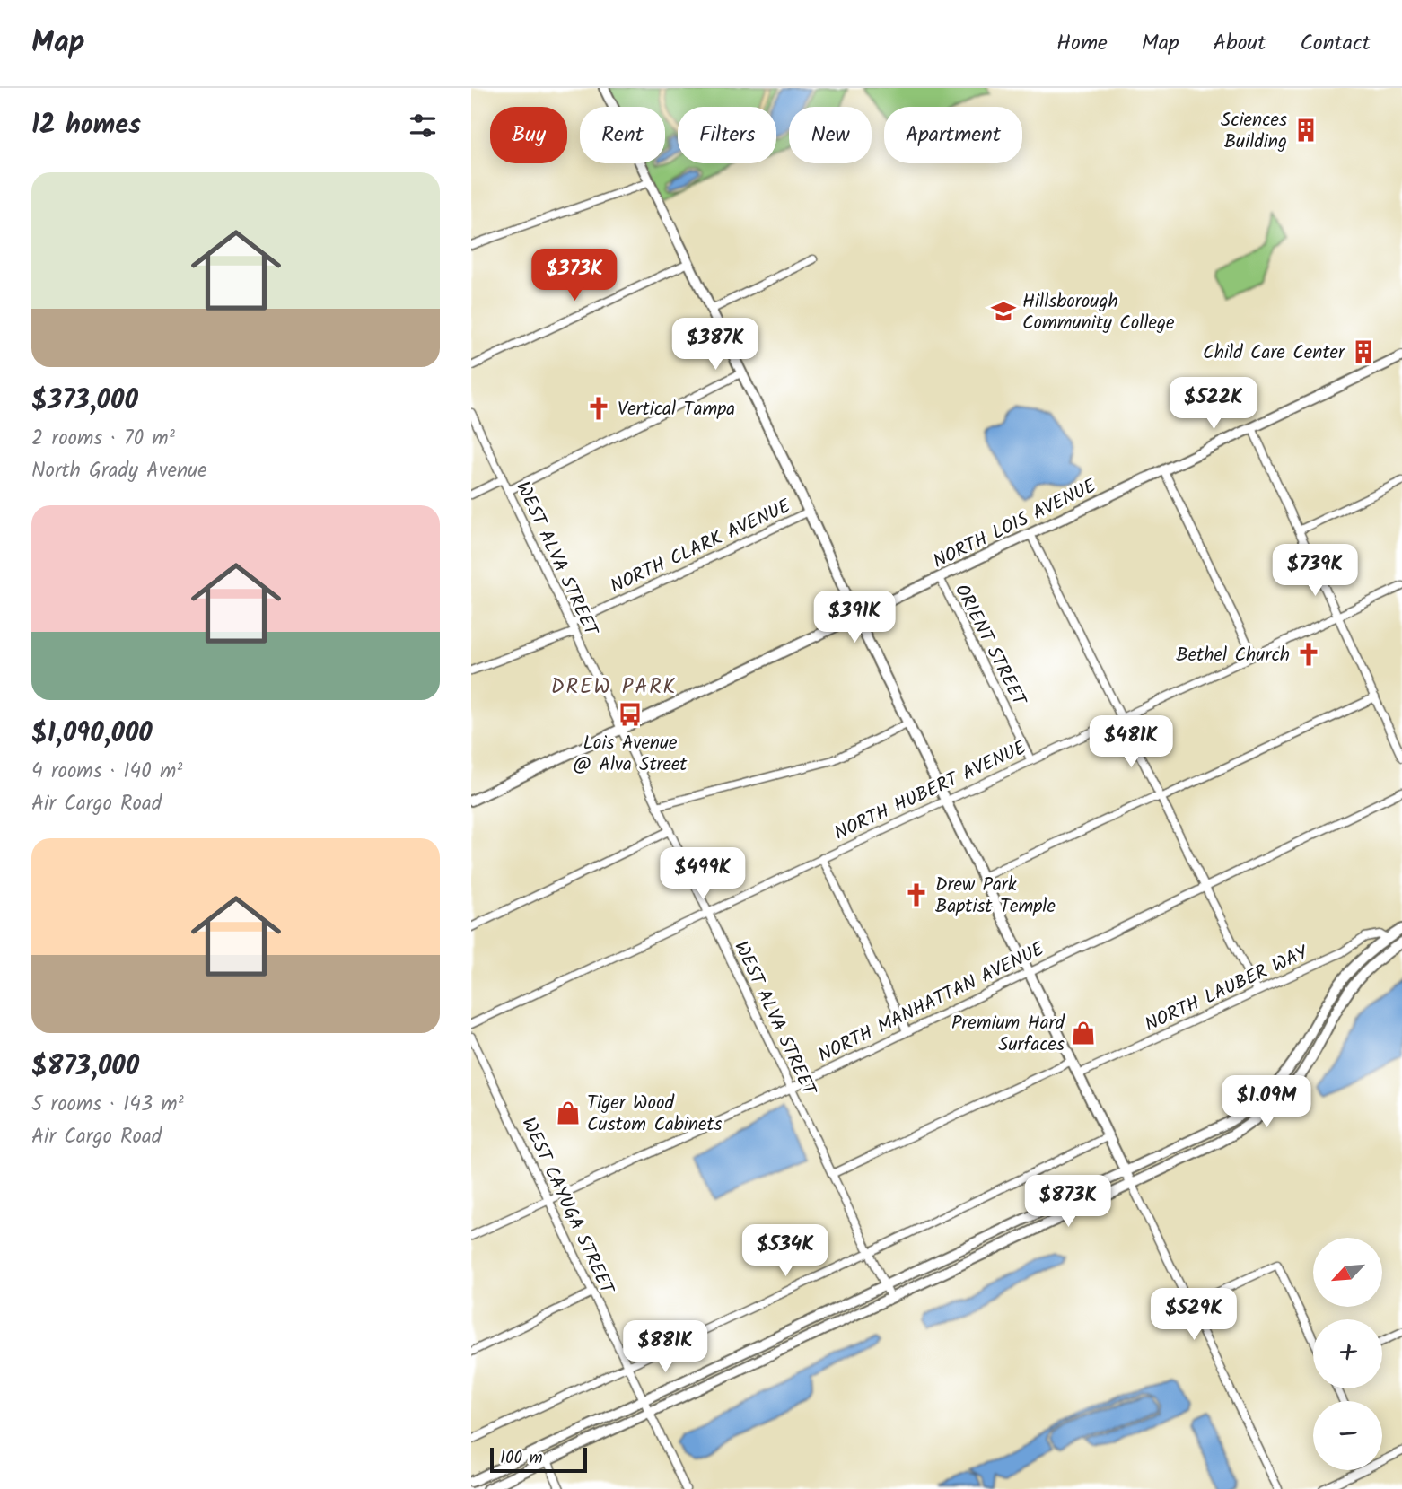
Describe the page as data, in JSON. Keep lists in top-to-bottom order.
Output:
{
  "streets": {
    "street": [
      "NORTH LOIS AVENUE",
      "NORTH CLARK AVENUE",
      "WEST ALVA STREET",
      "ORIENT STREET",
      "NORTH HUBERT AVENUE",
      "NORTH LAUBER WAY",
      "NORTH MANHATTAN AVENUE",
      "WEST CAYUGA STREET"
    ]
  },
  "crossings": [
    ["NORTH LOIS AVENUE", "WEST ALVA STREET"],
    ["NORTH LOIS AVENUE", "ORIENT STREET"],
    ["NORTH CLARK AVENUE", "WEST ALVA STREET"],
    ["WEST ALVA STREET", "NORTH HUBERT AVENUE"],
    ["WEST ALVA STREET", "NORTH MANHATTAN AVENUE"],
    ["ORIENT STREET", "NORTH HUBERT AVENUE"],
    ["NORTH MANHATTAN AVENUE", "WEST CAYUGA STREET"]
  ],
  "districts": ["DREW PARK"],
  "places": {
    "building": ["Sciences Building", "Child Care Center"],
    "school or university": ["Hillsborough Community College"],
    "church": ["Vertical Tampa", "Bethel Church", "Drew Park Baptist Temple"],
    "bus stop": ["Lois Avenue @ Alva Street"],
    "shop": ["Premium Hard Surfaces", "Tiger Wood Custom Cabinets"]
  },
  "scale_bar": "100 m",
  "north": "bottom left",
  "page": {
    "header": "Map",
    "nav": [
      "Home",
      "Map",
      "About",
      "Contact"
    ],
    "heading": "12 homes",
    "chip": [
      "Buy",
      "Rent",
      "Filters",
      "New",
      "Apartment"
    ],
    "list": [
      {
        "name": "$373,000",
        "note": "2 rooms · 70 m² · North Grady Avenue"
      },
      {
        "name": "$1,090,000",
        "note": "4 rooms · 140 m² · Air Cargo Road"
      },
      {
        "name": "$873,000",
        "note": "5 rooms · 143 m² · Air Cargo Road"
      }
    ],
    "price": [
      "$373K",
      "$387K",
      "$522K",
      "$739K",
      "$391K",
      "$481K",
      "$499K",
      "$1.09M",
      "$873K",
      "$534K",
      "$529K",
      "$881K"
    ],
    "map_buttons": ["+", "−"],
    "scale": "100 m"
  }
}
